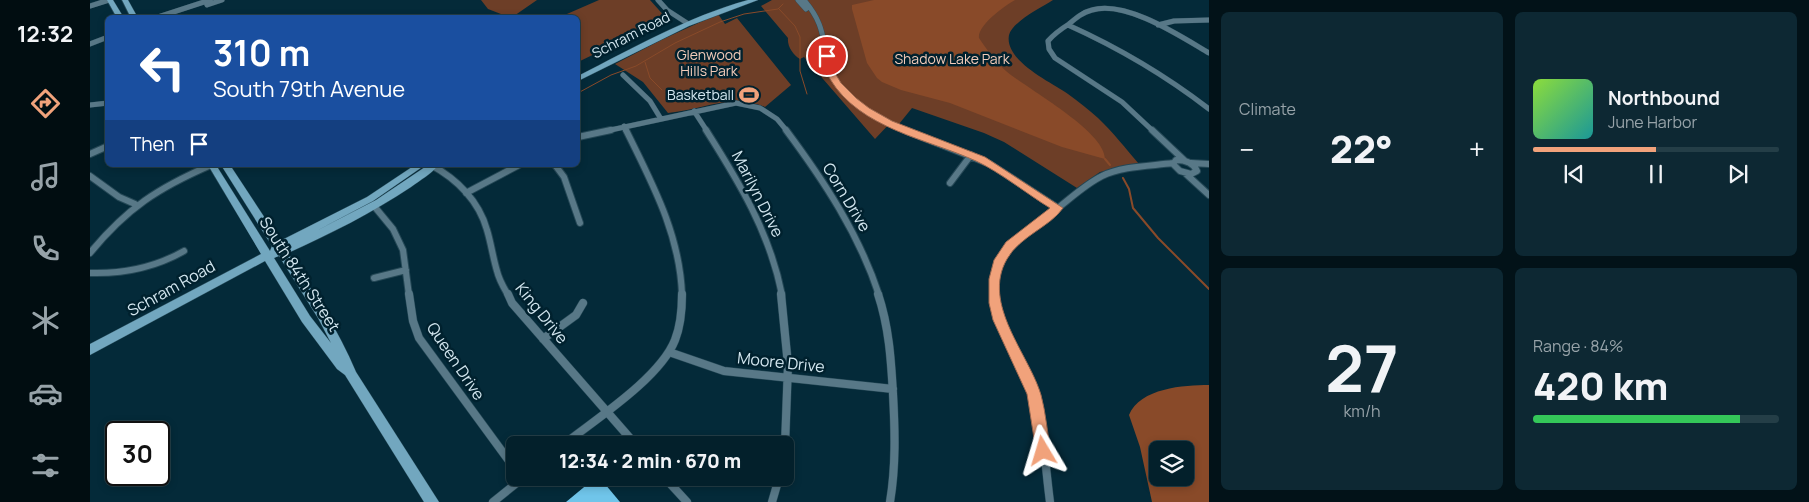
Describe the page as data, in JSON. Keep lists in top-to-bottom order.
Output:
{
  "streets": {
    "main road": ["Schram Road", "South 84th Street"],
    "street": [
      "Marilyn Drive",
      "Corn Drive",
      "King Drive",
      "Queen Drive",
      "Moore Drive"
    ]
  },
  "crossings": [
    ["Schram Road", "South 84th Street"],
    ["Schram Road", "Queen Drive"],
    ["Marilyn Drive", "Corn Drive"],
    ["Marilyn Drive", "Moore Drive"],
    ["Corn Drive", "Moore Drive"]
  ],
  "parks": ["Glenwood Hills Park", "Shadow Lake Park"],
  "places": {
    "sports": ["Basketball"]
  },
  "page": {
    "tabs": "12:32",
    "tile": [
      "Climate",
      ["27", "km/h"],
      ["Range · 84%", "420 km"]
    ],
    "turn": ["310 m", "South 79th Avenue"],
    "song": ["Northbound", "June Harbor"],
    "then": "Then",
    "heat": ["−", "22°", "+"],
    "limit": "30",
    "trip": "12:34 · 2 min · 670 m"
  }
}
